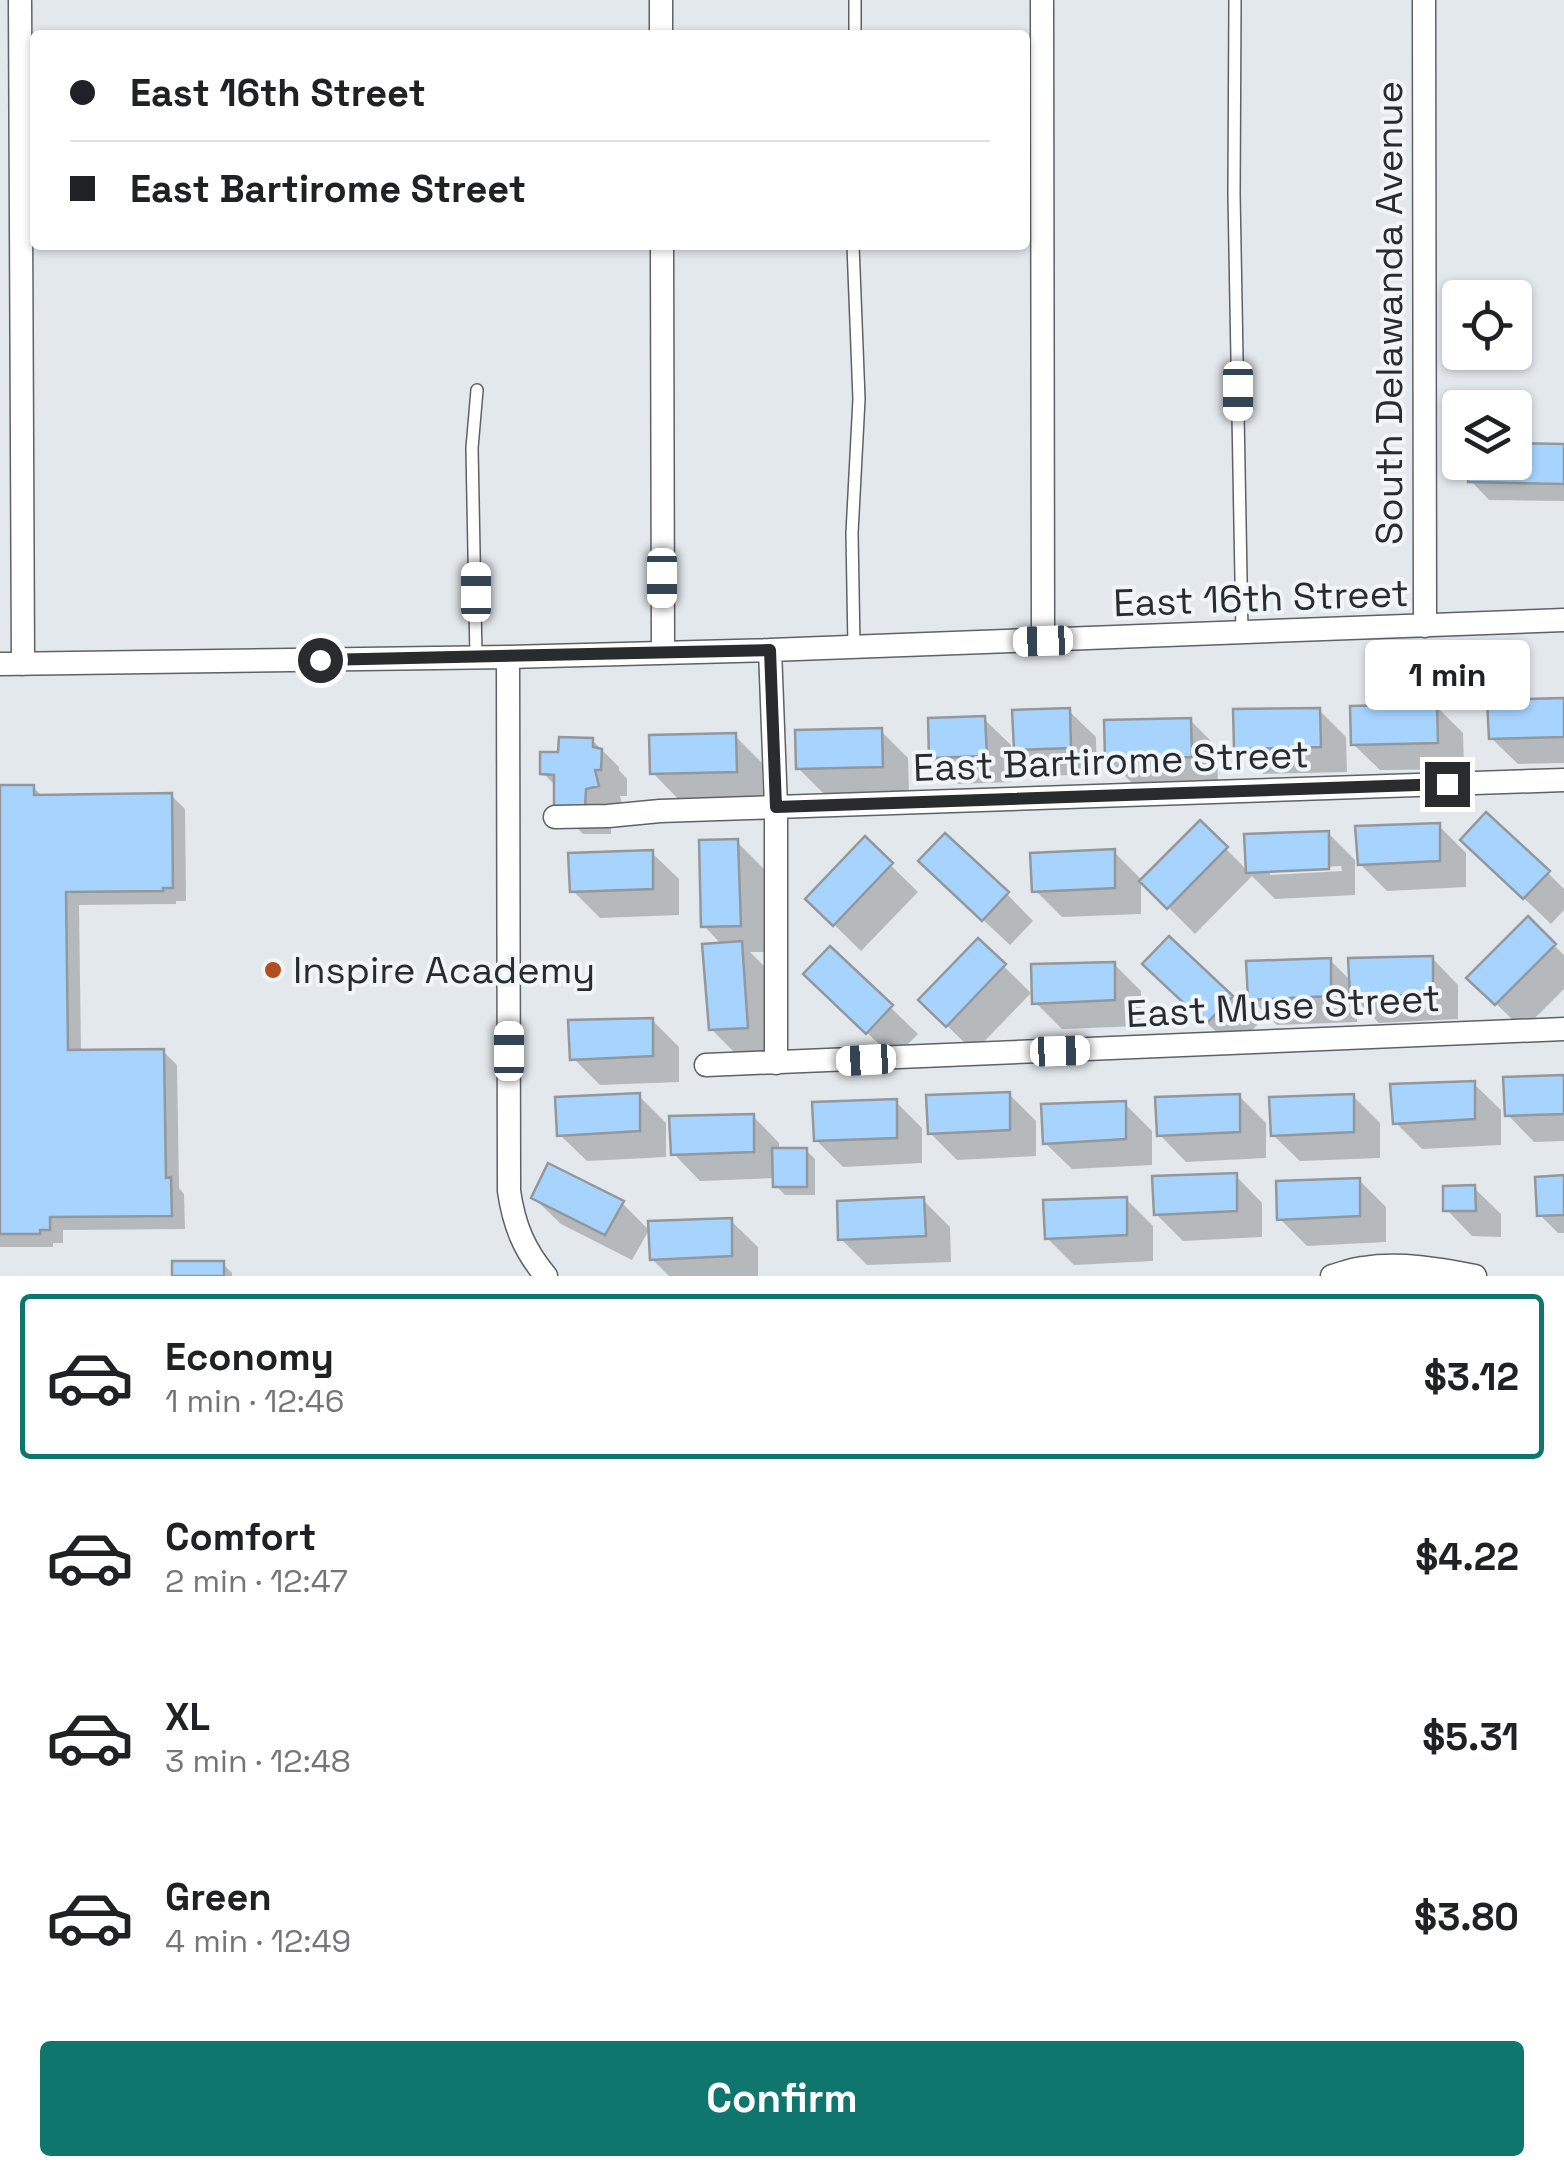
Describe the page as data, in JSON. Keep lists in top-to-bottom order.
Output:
{
  "streets": {
    "street": [
      "South Delawanda Avenue",
      "East 16th Street",
      "East Bartirome Street",
      "East Muse Street"
    ]
  },
  "crossings": [
    ["South Delawanda Avenue", "East 16th Street"]
  ],
  "places": ["Inspire Academy"],
  "page": {
    "banner": ["East 16th Street", "East Bartirome Street"],
    "bubble": "1 min",
    "list": [
      {
        "name": "Economy",
        "note": "1 min · 12:46",
        "value": "$3.12"
      },
      {
        "name": "Comfort",
        "note": "2 min · 12:47",
        "value": "$4.22"
      },
      {
        "name": "XL",
        "note": "3 min · 12:48",
        "value": "$5.31"
      },
      {
        "name": "Green",
        "note": "4 min · 12:49",
        "value": "$3.80"
      }
    ],
    "buttons": "Confirm"
  }
}
